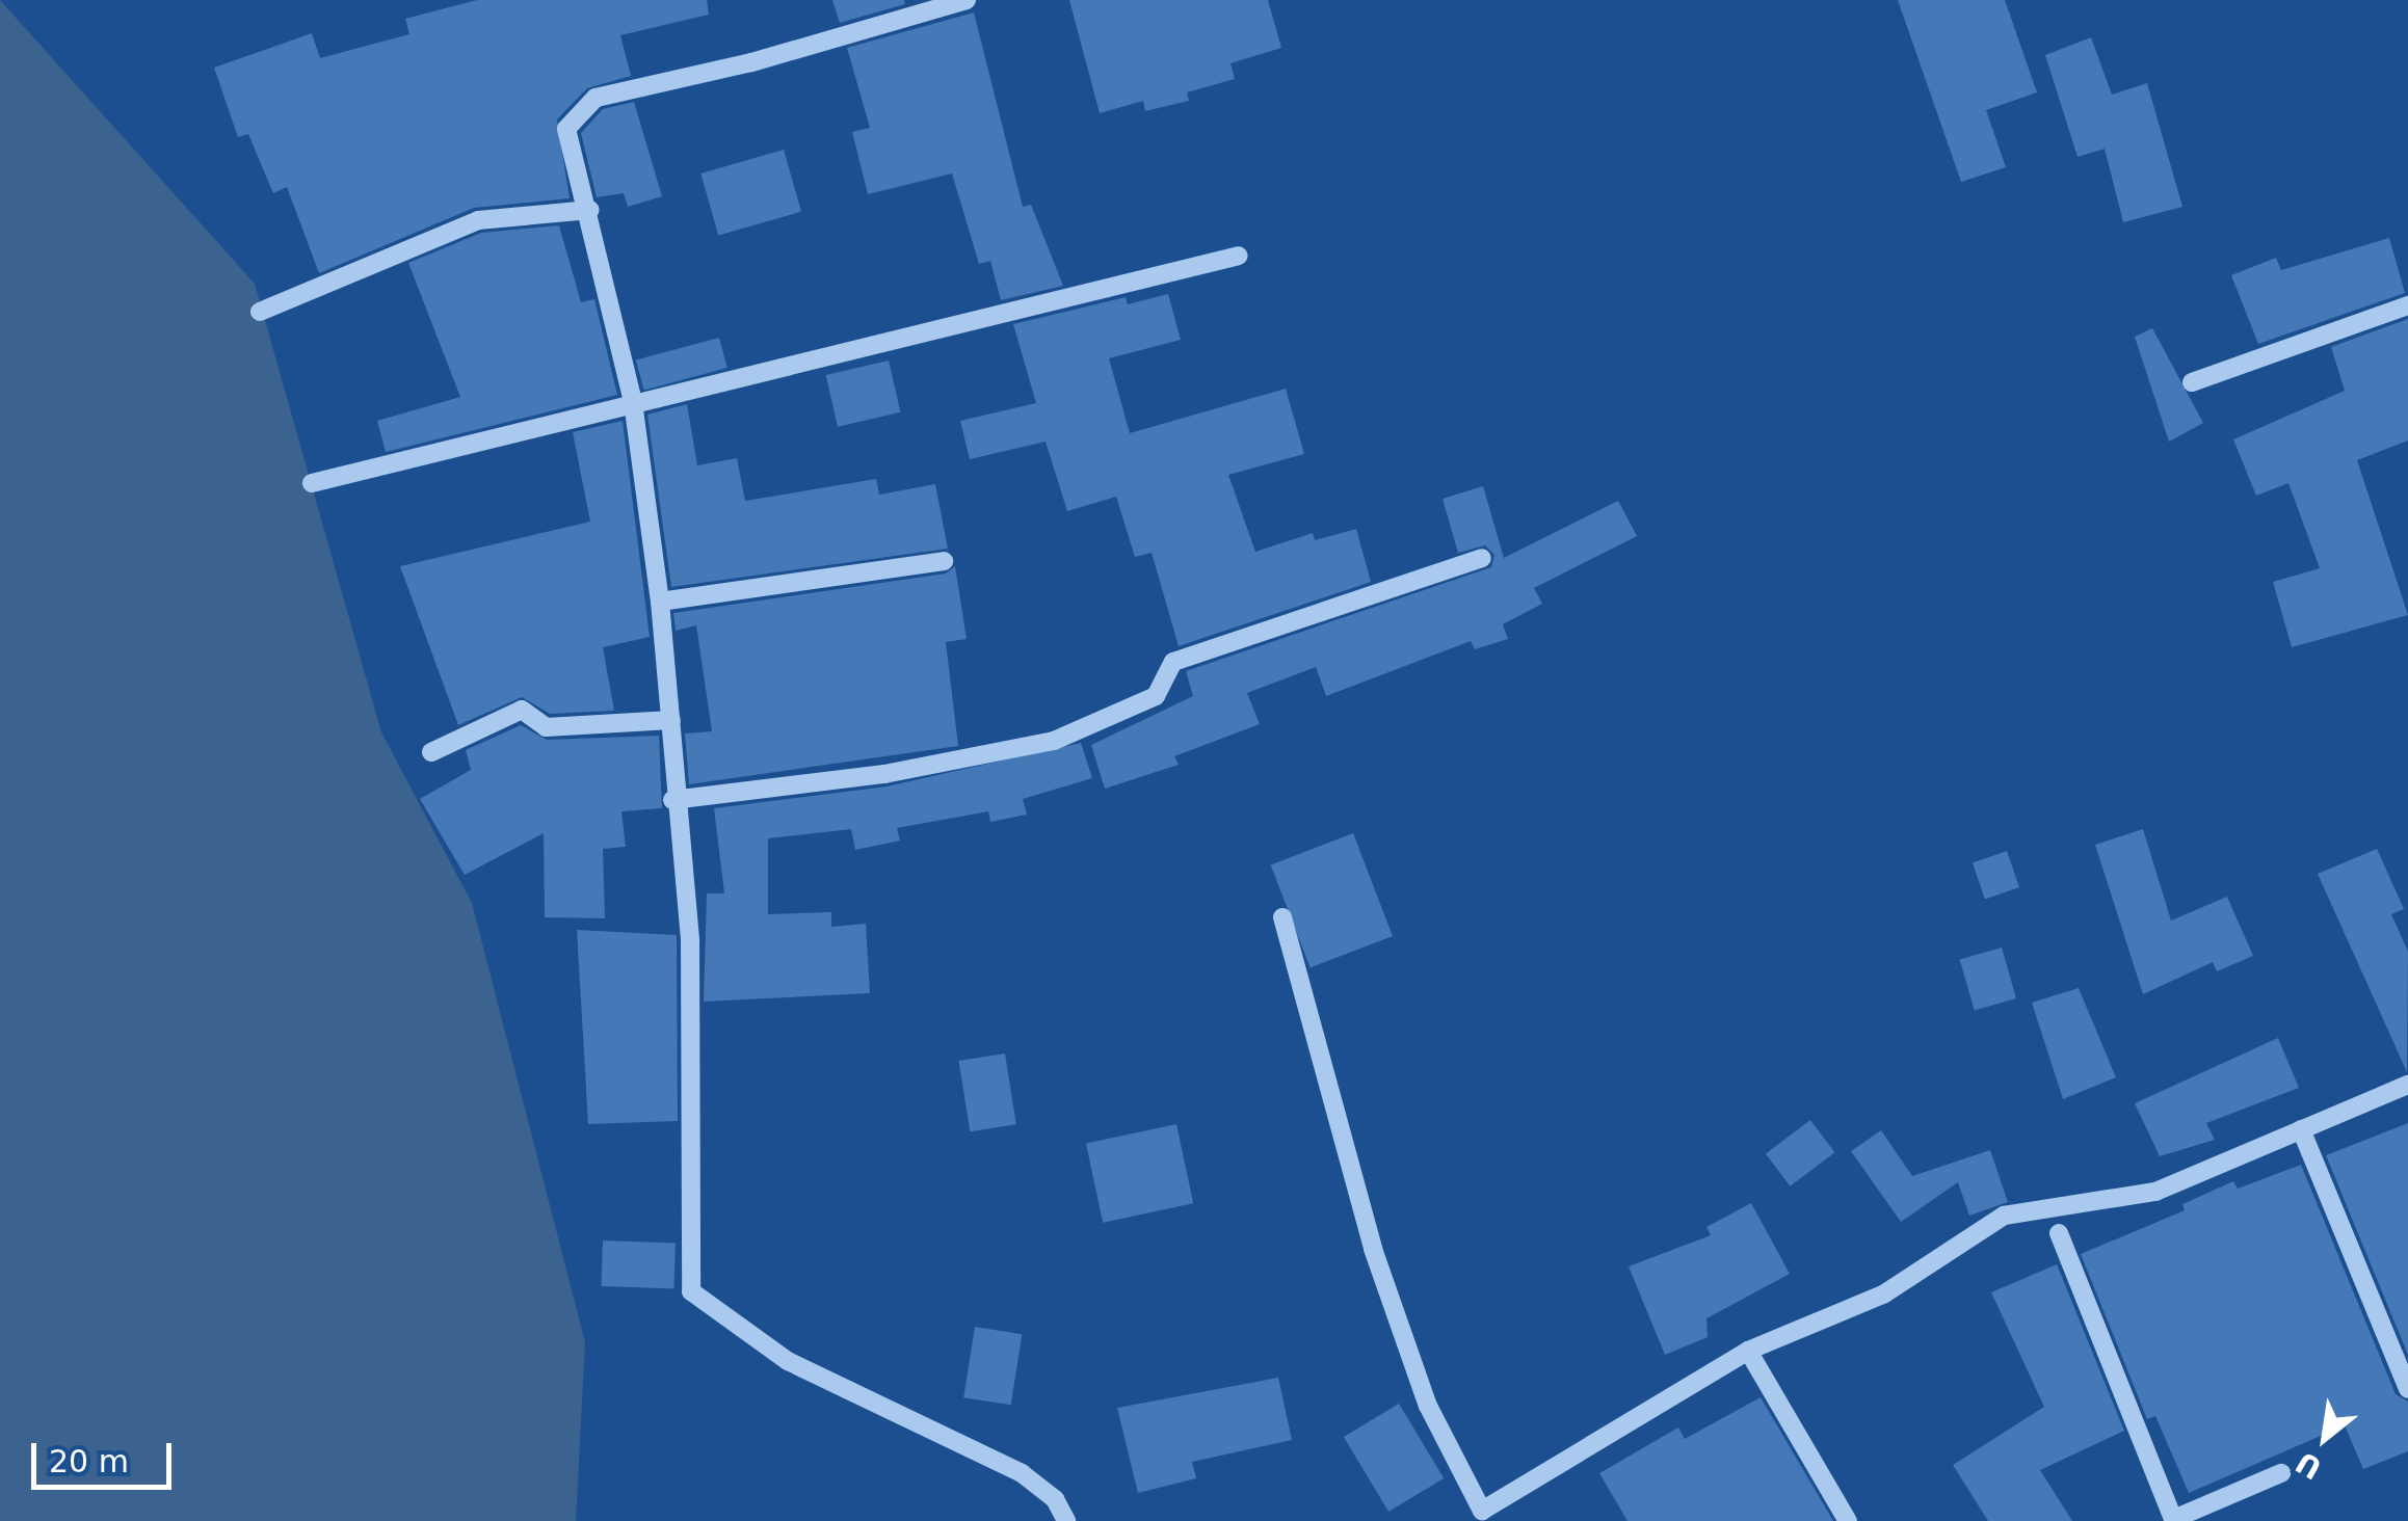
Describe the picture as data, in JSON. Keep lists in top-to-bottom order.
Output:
{
  "scale_bar": "20 m",
  "north": "bottom left"
}
